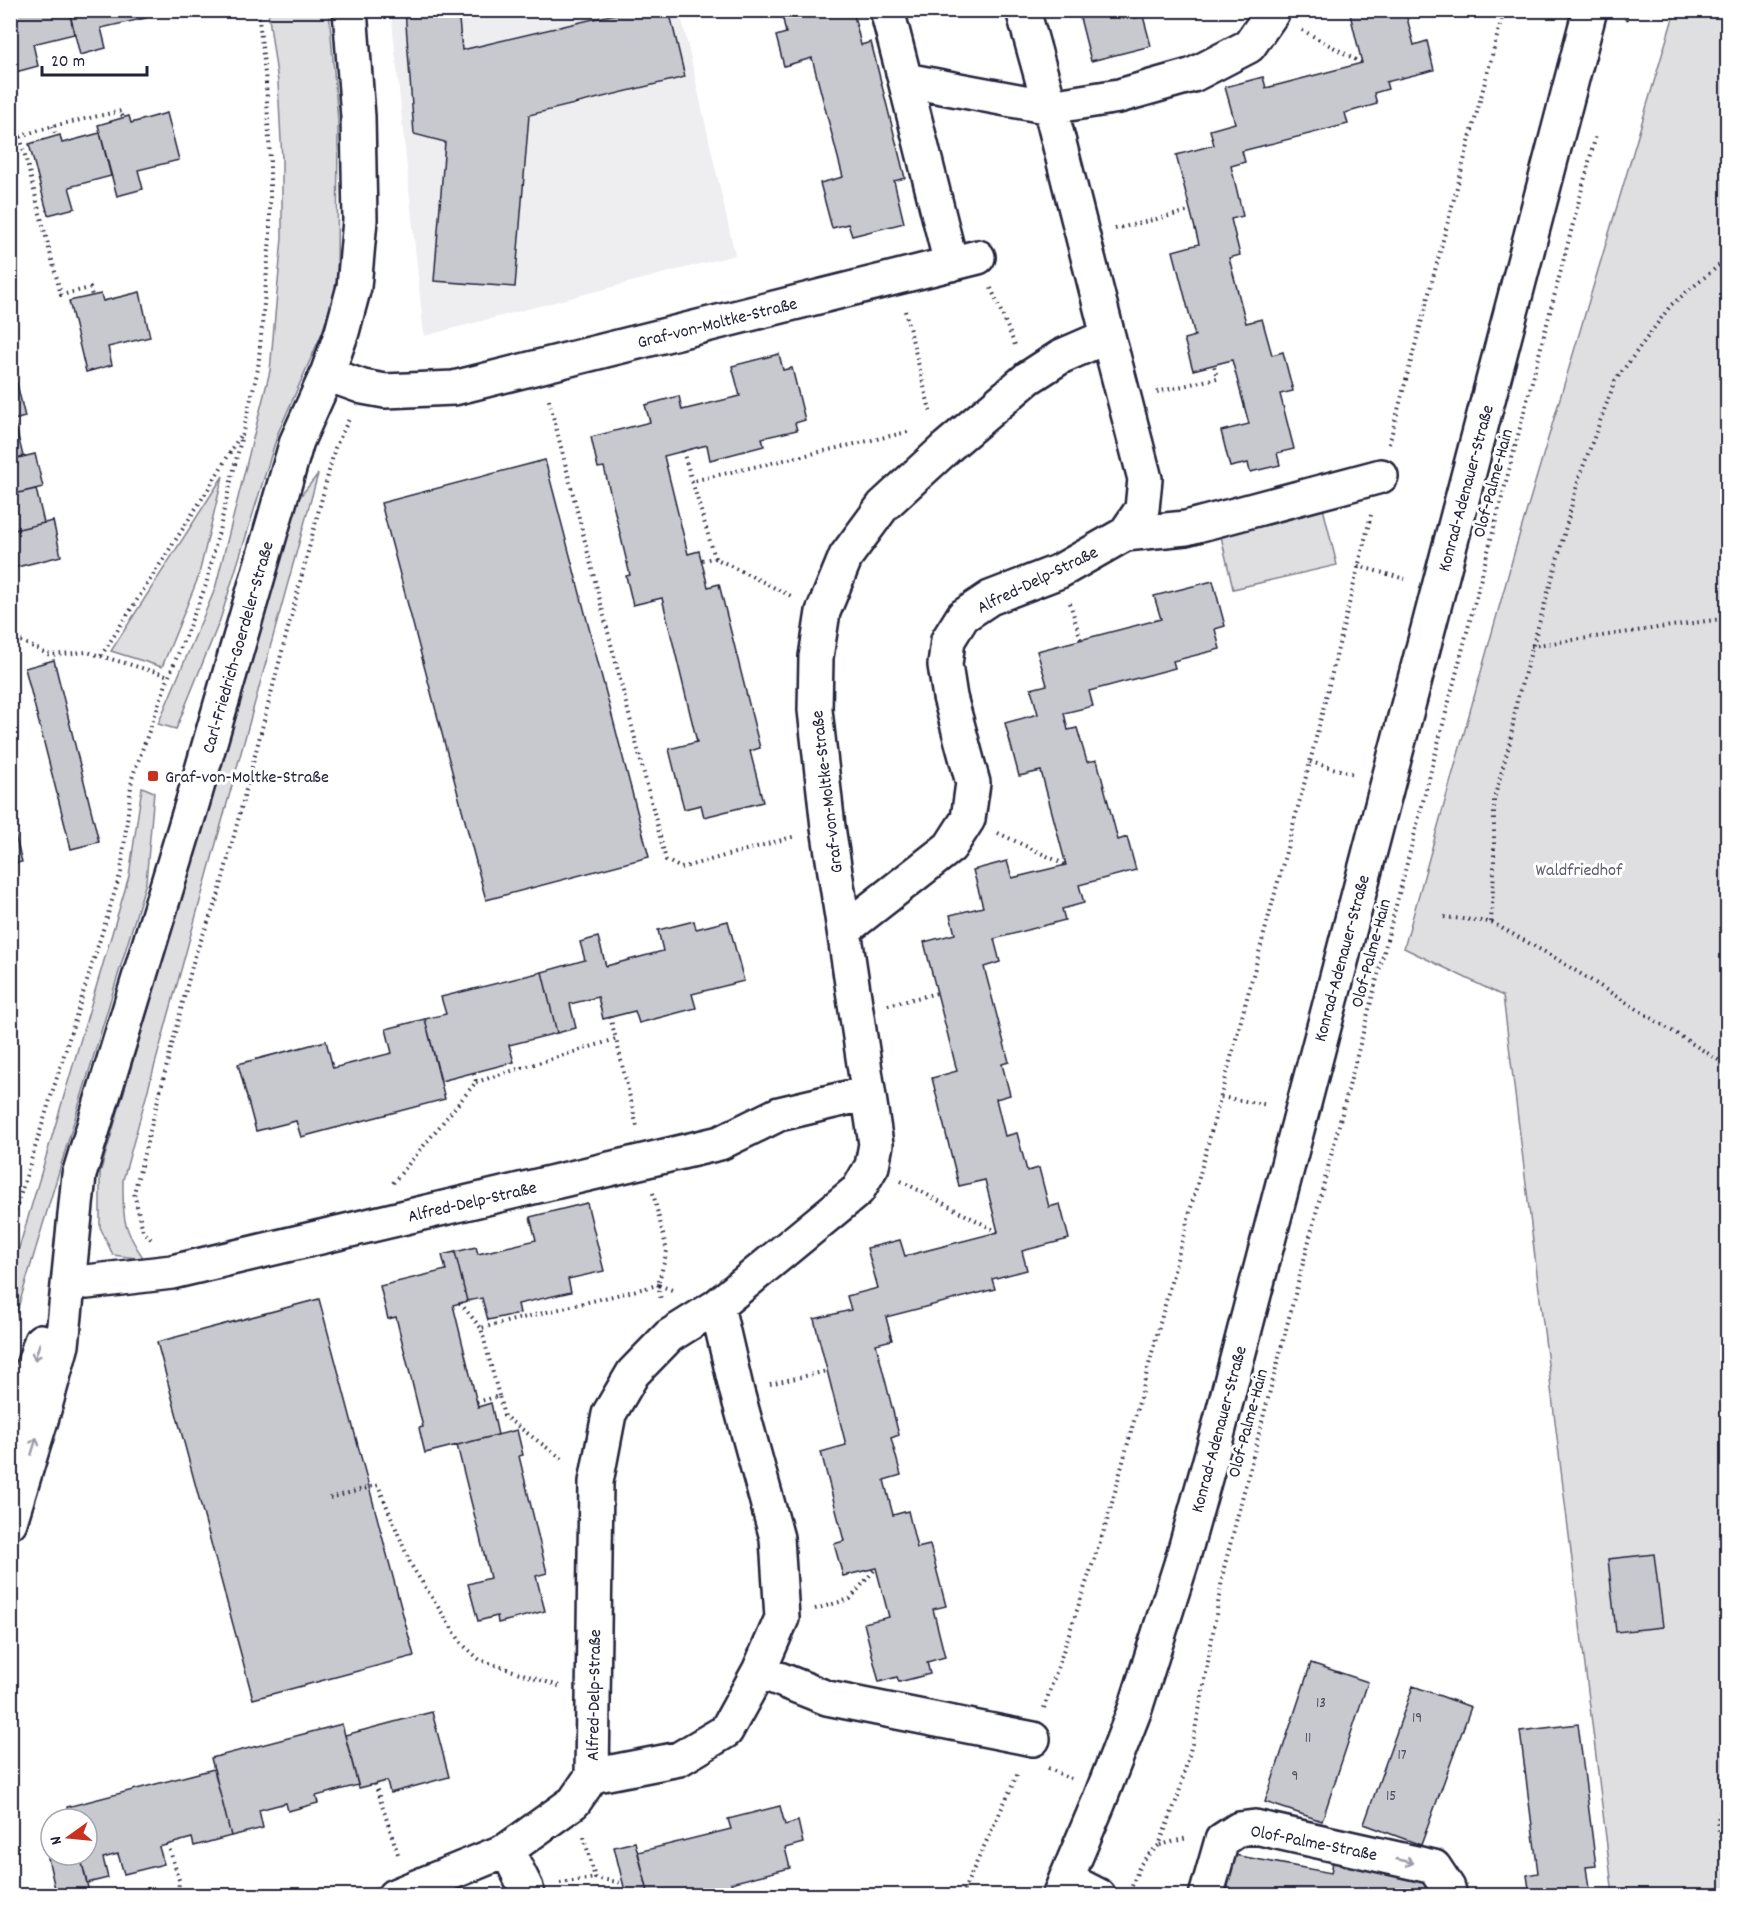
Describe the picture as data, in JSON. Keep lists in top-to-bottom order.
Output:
{
  "streets": {
    "street": [
      "Graf-von-Moltke-Straße",
      "Konrad-Adenauer-Straße",
      "Alfred-Delp-Straße",
      "Carl-Friedrich-Goerdeler-Straße",
      "Olof-Palme-Straße"
    ],
    "path": ["Olof-Palme-Hain"]
  },
  "crossings": [
    ["Graf-von-Moltke-Straße", "Alfred-Delp-Straße"],
    ["Graf-von-Moltke-Straße", "Carl-Friedrich-Goerdeler-Straße"],
    ["Alfred-Delp-Straße", "Carl-Friedrich-Goerdeler-Straße"]
  ],
  "parks": ["Waldfriedhof"],
  "places": {
    "transit": ["Graf-von-Moltke-Straße"]
  },
  "house_numbers": [
    "13",
    "19",
    "11",
    "17",
    "9",
    "15"
  ],
  "scale_bar": "20 m",
  "north": "left"
}
